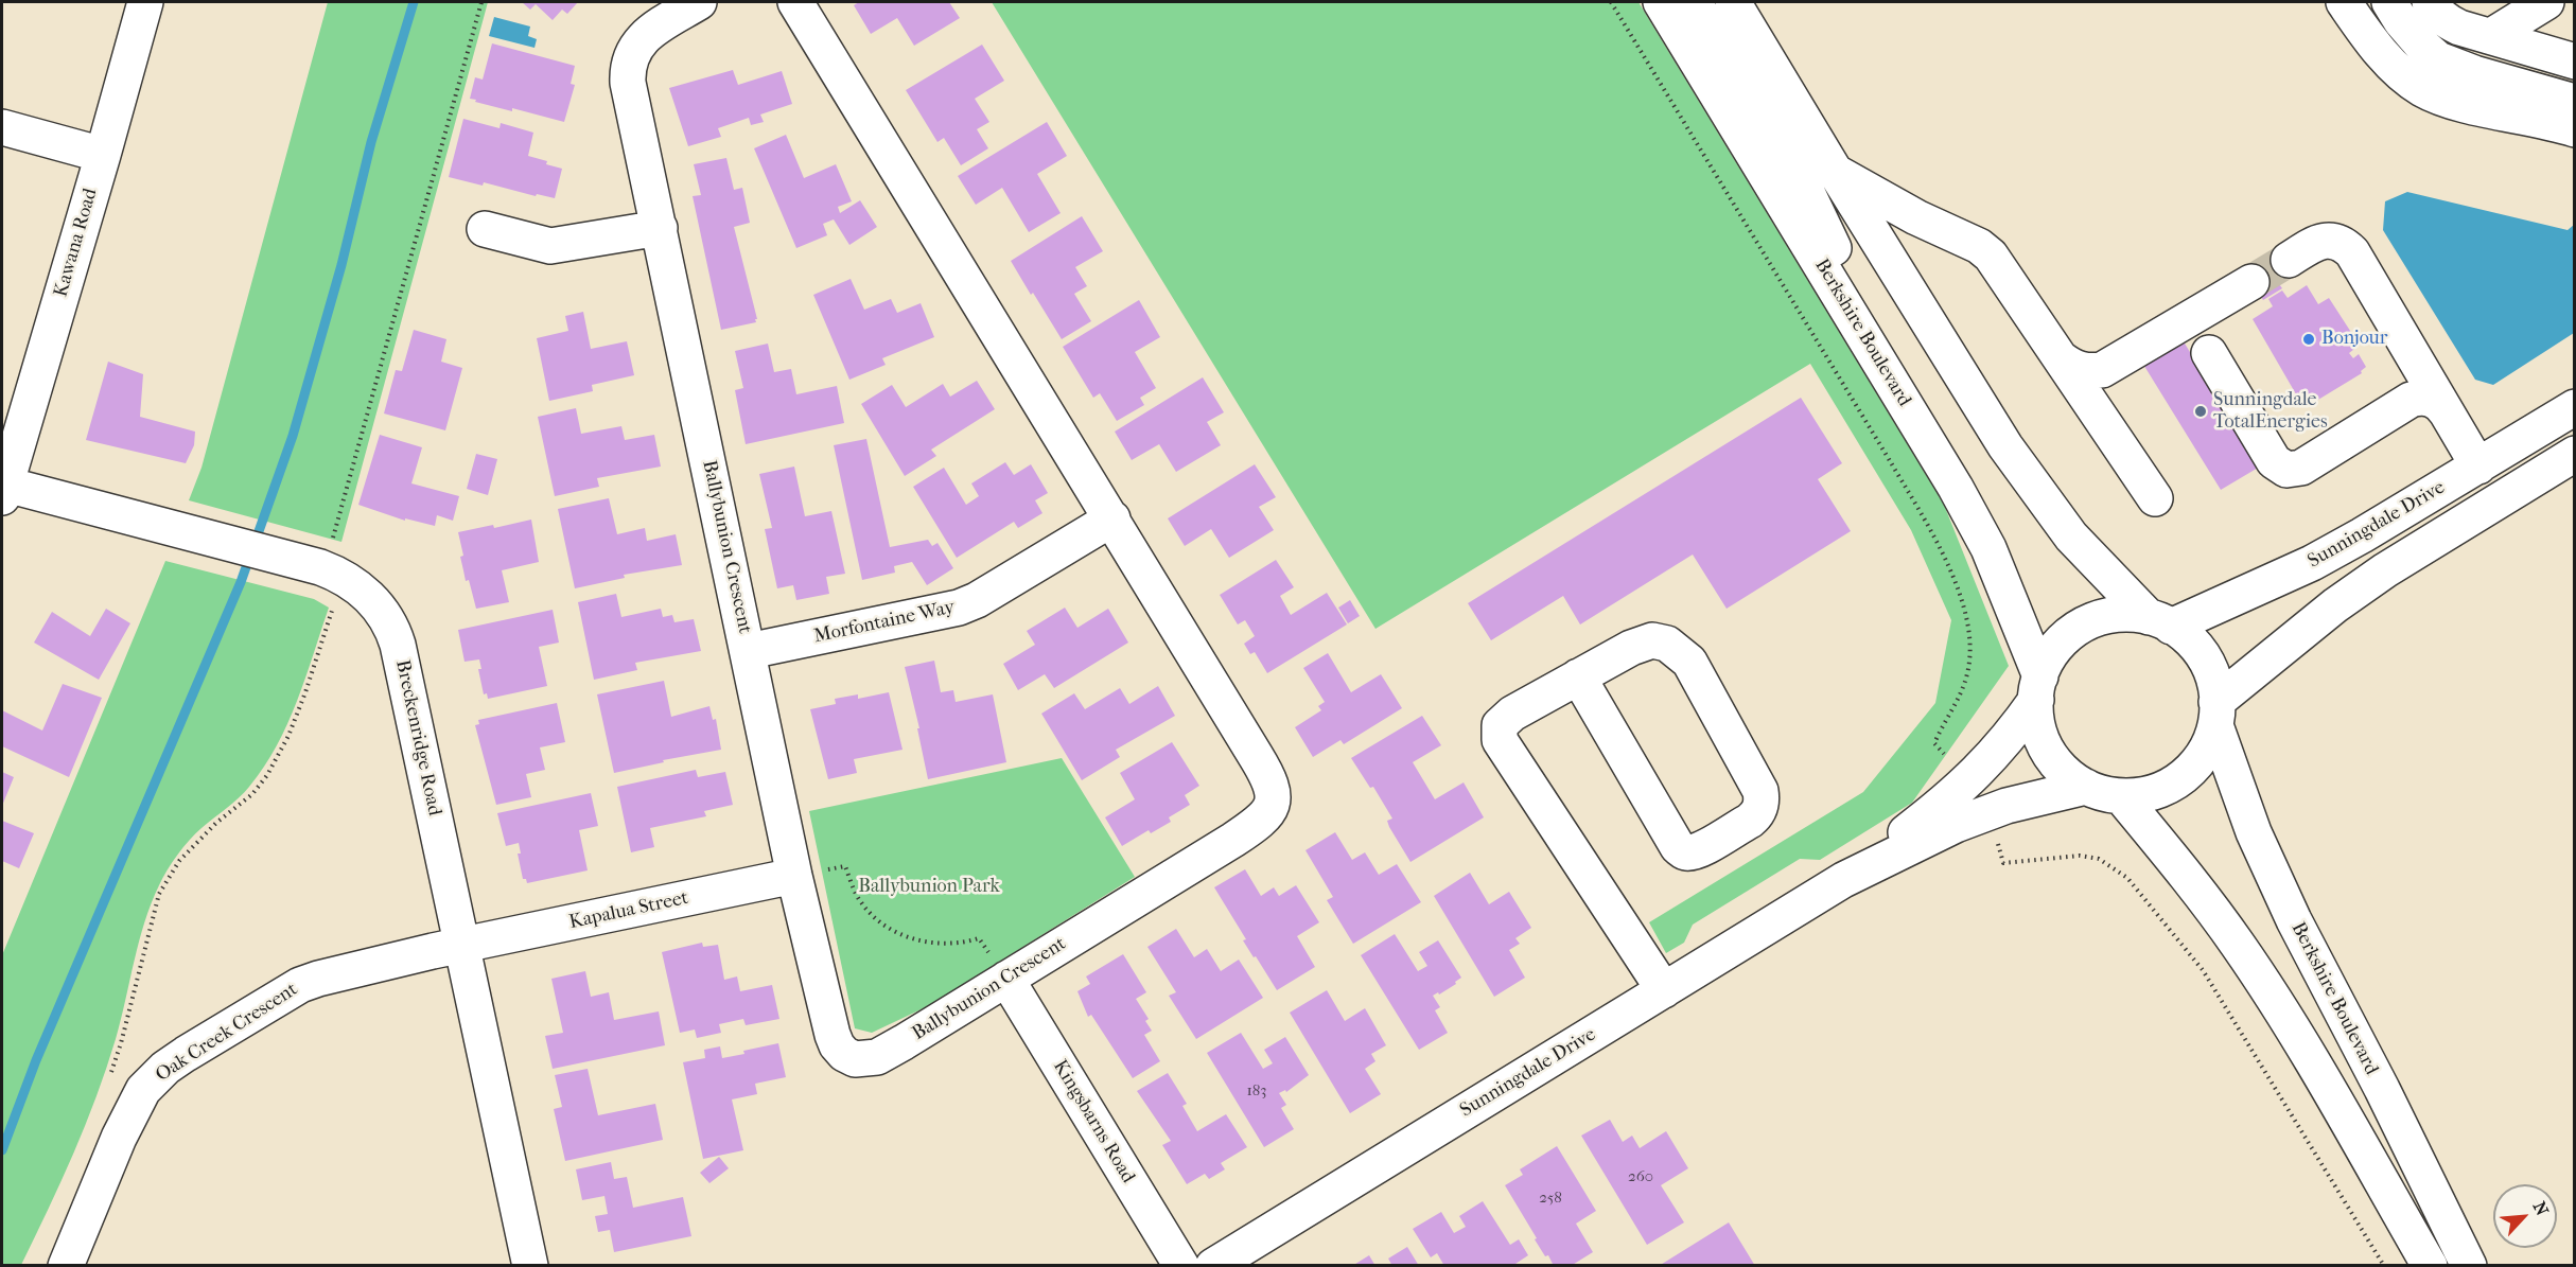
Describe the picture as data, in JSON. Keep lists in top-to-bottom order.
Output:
{
  "streets": {
    "street": [
      "Kawana Road",
      "Berkshire Boulevard",
      "Sunningdale Drive",
      "Ballybunion Crescent",
      "Morfontaine Way",
      "Breckenridge Road",
      "Kapalua Street",
      "Oak Creek Crescent",
      "Kingsbarns Road"
    ]
  },
  "crossings": [
    ["Kawana Road", "Breckenridge Road"],
    ["Berkshire Boulevard", "Sunningdale Drive"],
    ["Ballybunion Crescent", "Morfontaine Way"],
    ["Ballybunion Crescent", "Kapalua Street"],
    ["Ballybunion Crescent", "Kingsbarns Road"],
    ["Breckenridge Road", "Kapalua Street"],
    ["Breckenridge Road", "Oak Creek Crescent"],
    ["Kapalua Street", "Oak Creek Crescent"]
  ],
  "parks": ["Ballybunion Park"],
  "places": ["Bonjour", "Sunningdale TotalEnergies"],
  "house_numbers": ["183", "260", "258"],
  "north": "top right"
}
